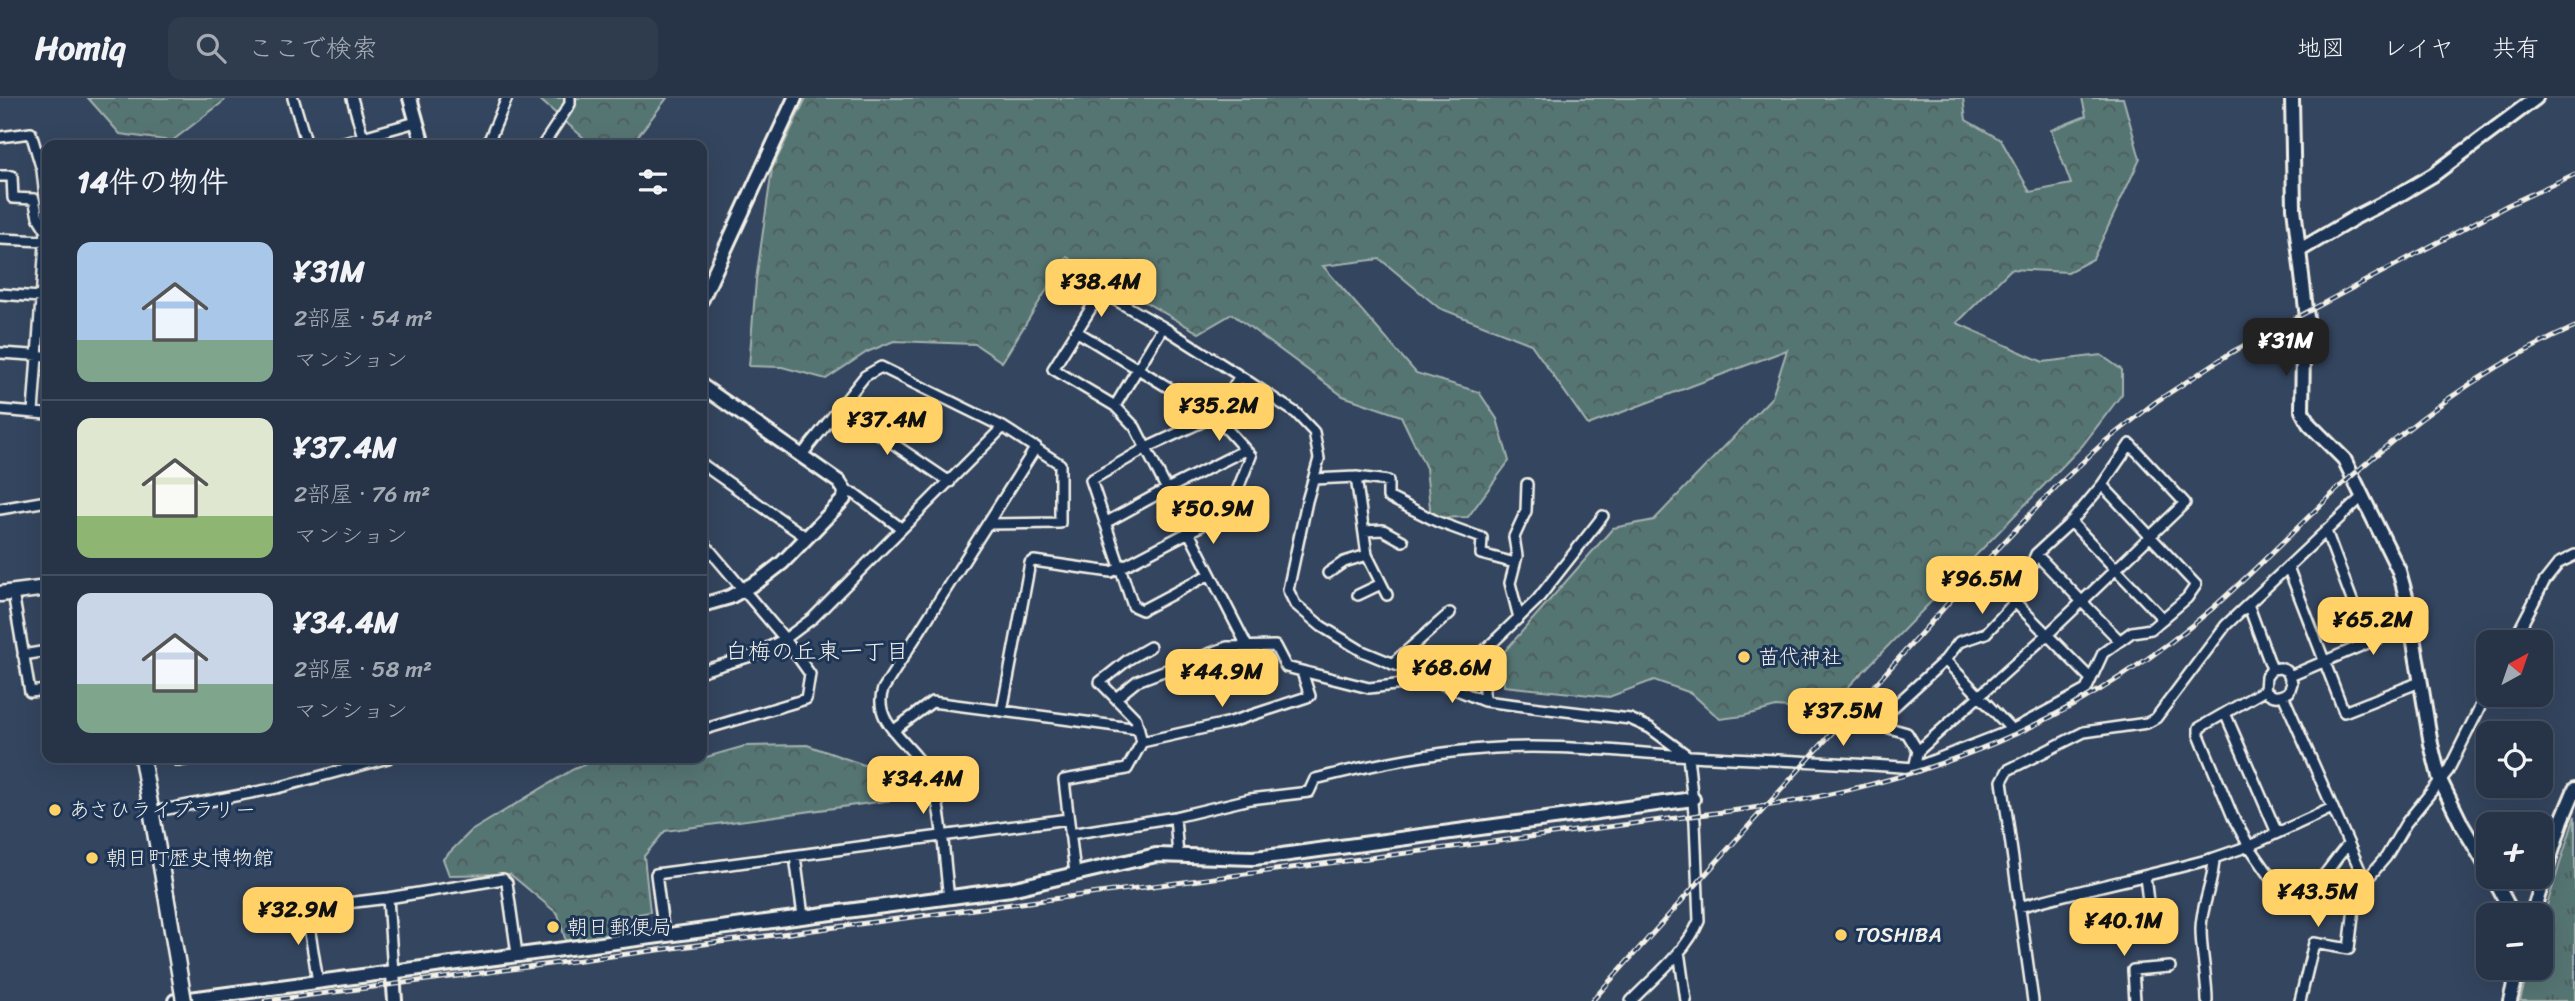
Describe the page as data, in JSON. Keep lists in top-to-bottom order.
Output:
{
  "districts": ["白梅の丘東一丁目"],
  "places": [
    "苗代神社",
    "あさひライブラリー",
    "朝日町歴史博物館",
    "朝日郵便局",
    "TOSHIBA"
  ],
  "north": "top right",
  "page": {
    "header": "Homiq",
    "search": "ここで検索",
    "nav": ["地図", "レイヤ", "共有"],
    "heading": "14件の物件",
    "list": [
      {
        "name": "¥31M",
        "note": "2部屋 · 54 m² · マンション"
      },
      {
        "name": "¥37.4M",
        "note": "2部屋 · 76 m² · マンション"
      },
      {
        "name": "¥34.4M",
        "note": "2部屋 · 58 m² · マンション"
      }
    ],
    "price": [
      "¥38.4M",
      "¥31M",
      "¥35.2M",
      "¥37.4M",
      "¥50.9M",
      "¥96.5M",
      "¥65.2M",
      "¥68.6M",
      "¥44.9M",
      "¥37.5M",
      "¥34.4M",
      "¥43.5M",
      "¥32.9M",
      "¥40.1M"
    ],
    "map_buttons": ["+", "−"]
  }
}
